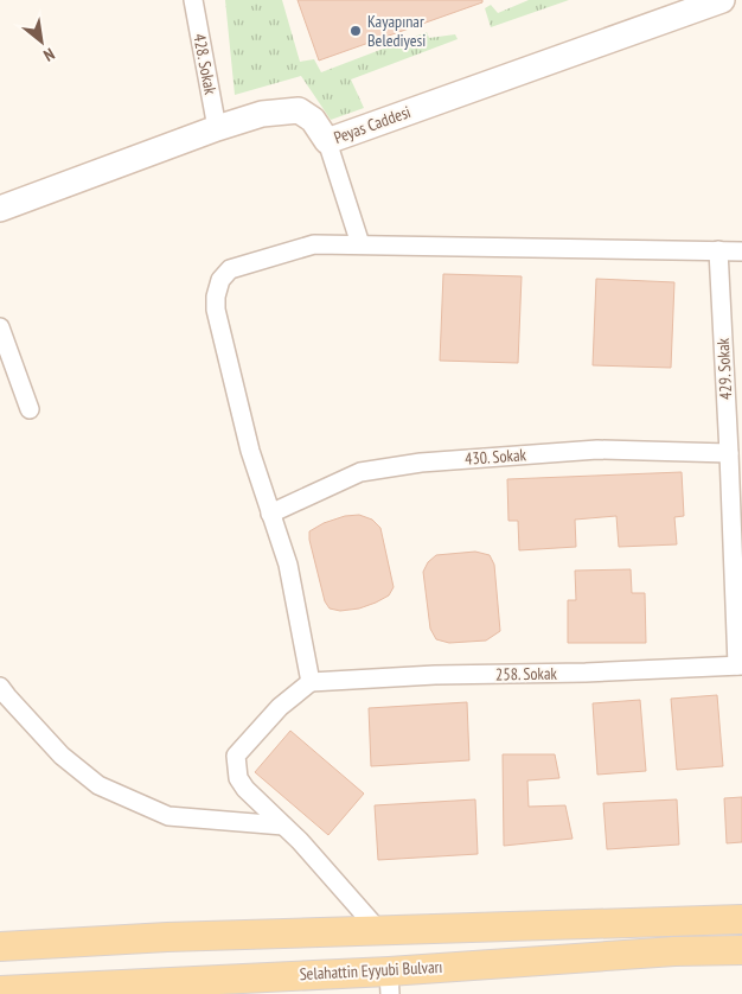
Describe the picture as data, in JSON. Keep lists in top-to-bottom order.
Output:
{
  "streets": {
    "main road": ["Selahattin Eyyubi Bulvarı"],
    "street": [
      "428. Sokak",
      "Peyas Caddesi",
      "429. Sokak",
      "430. Sokak",
      "258. Sokak"
    ]
  },
  "crossings": [
    ["428. Sokak", "Peyas Caddesi"],
    ["429. Sokak", "430. Sokak"],
    ["429. Sokak", "258. Sokak"]
  ],
  "places": ["Kayapınar Belediyesi"],
  "north": "bottom right"
}
